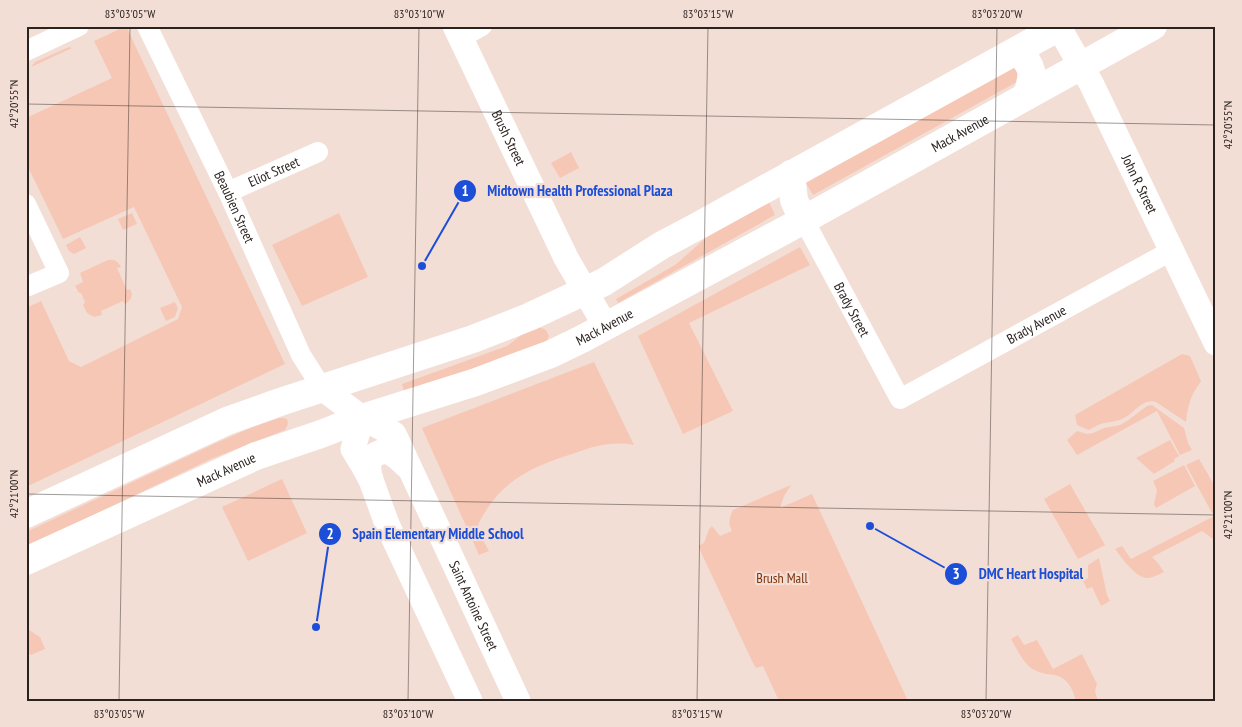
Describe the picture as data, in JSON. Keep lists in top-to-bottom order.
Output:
{
  "streets": {
    "main road": ["Mack Avenue"],
    "street": [
      "Brush Street",
      "Eliot Street",
      "John R Street",
      "Beaubien Street",
      "Brady Street",
      "Brady Avenue",
      "Saint Antoine Street"
    ]
  },
  "crossings": [
    ["Mack Avenue", "Brush Street"],
    ["Mack Avenue", "John R Street"],
    ["Mack Avenue", "Brady Street"],
    ["Mack Avenue", "Saint Antoine Street"],
    ["Eliot Street", "Beaubien Street"],
    ["John R Street", "Brady Avenue"],
    ["Beaubien Street", "Saint Antoine Street"],
    ["Brady Street", "Brady Avenue"]
  ],
  "parks": ["Brush Mall"],
  "places": ["Midtown Health Professional Plaza", "DMC Heart Hospital", "Spain Elementary Middle School"],
  "coordinates": [
    "83°03'05\"W",
    "83°03'10\"W",
    "83°03'15\"W",
    "83°03'20\"W",
    "42°20'55\"N",
    "42°21'00\"N"
  ]
}
